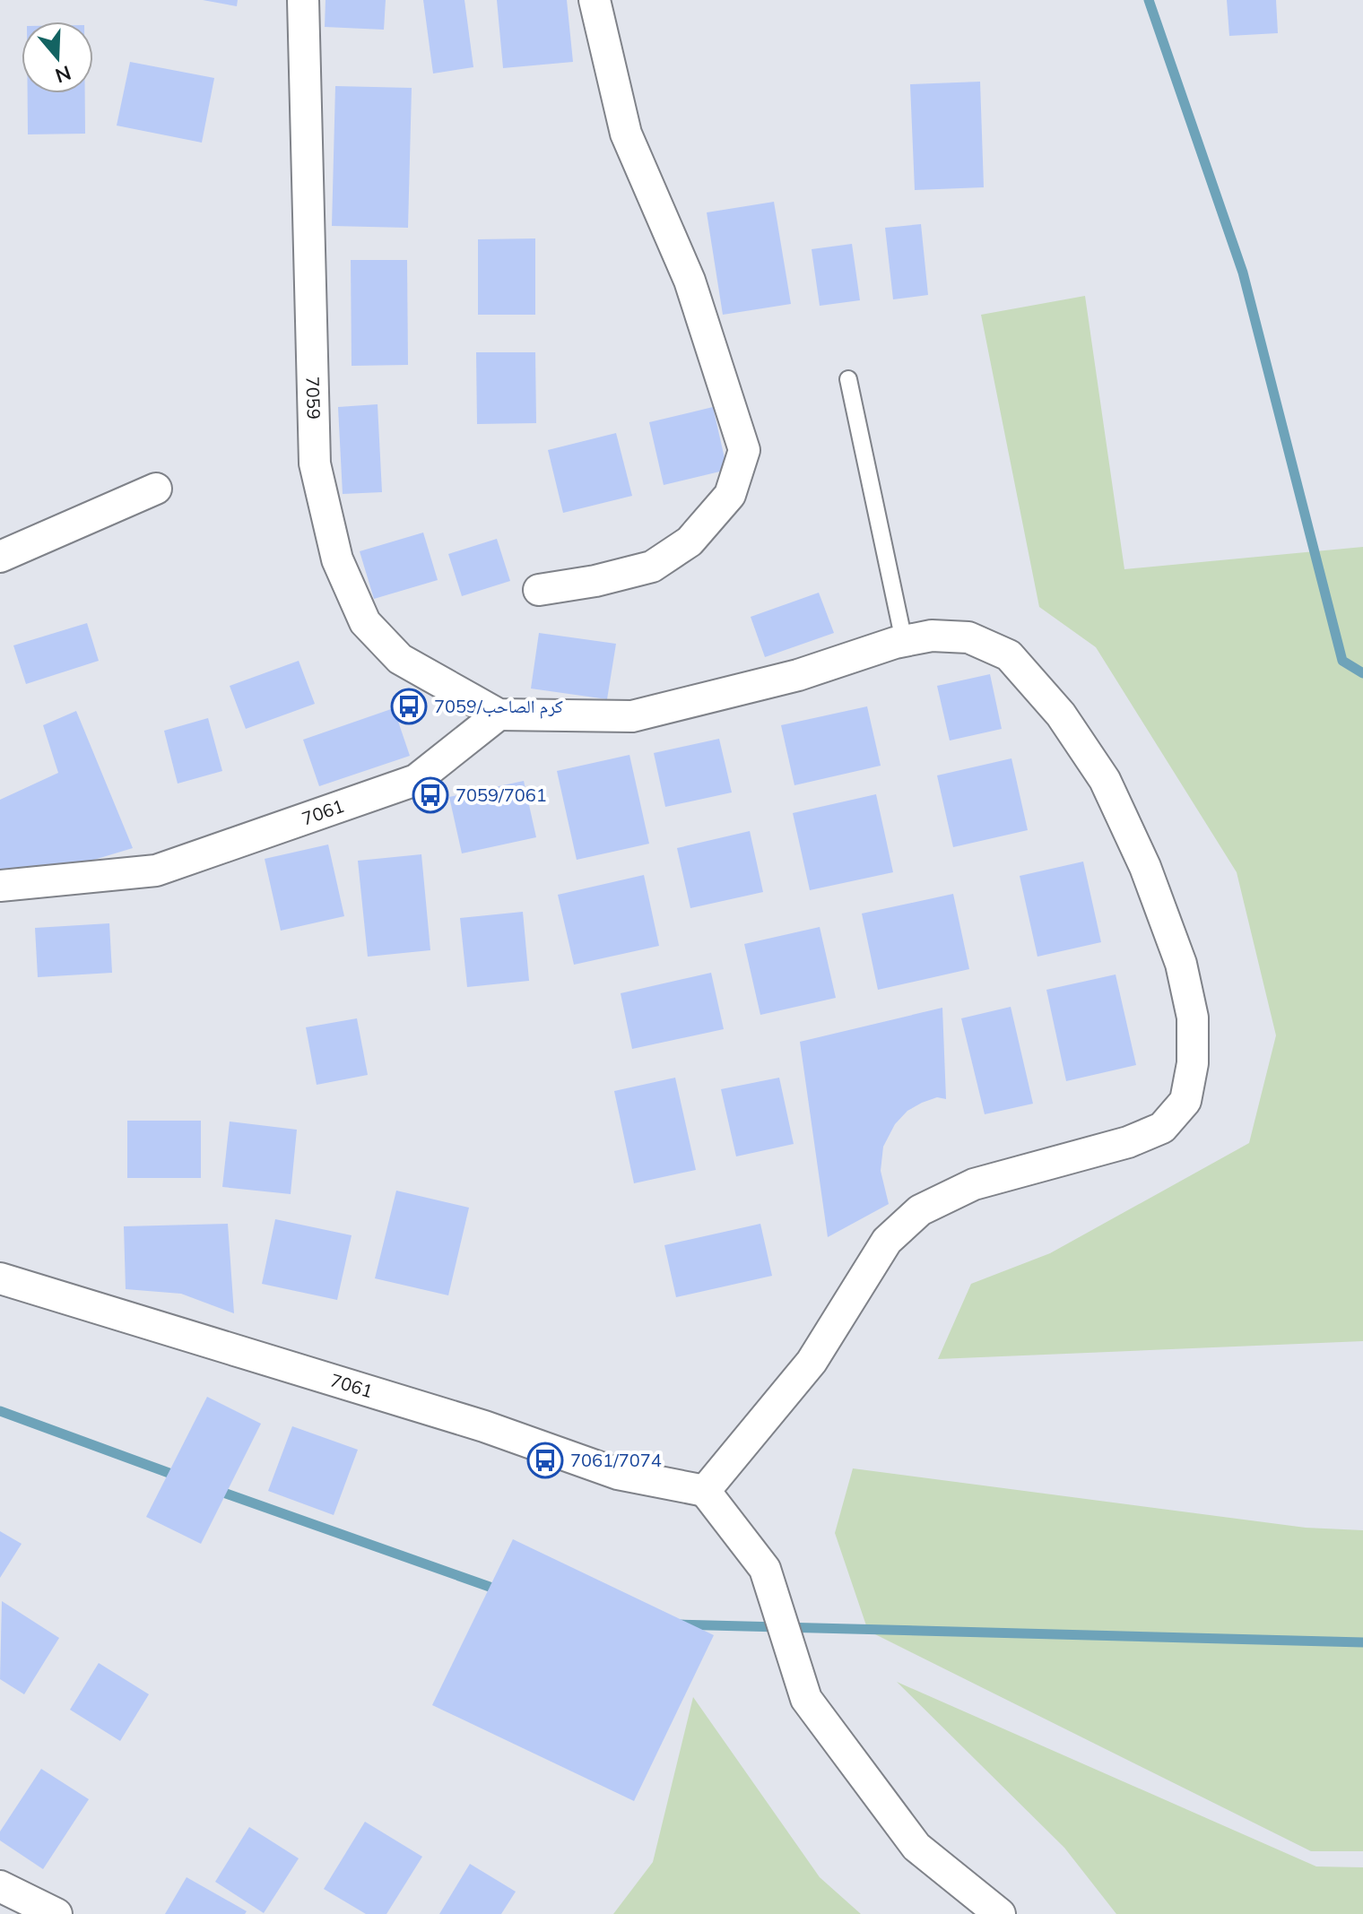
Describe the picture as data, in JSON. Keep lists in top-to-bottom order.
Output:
{
  "streets": {
    "street": ["7059", "7061"]
  },
  "crossings": [
    ["7059", "7061"]
  ],
  "places": {
    "bus stop": ["كرم الصاحب/7059", "7059/7061", "7061/7074"]
  },
  "north": "bottom"
}
